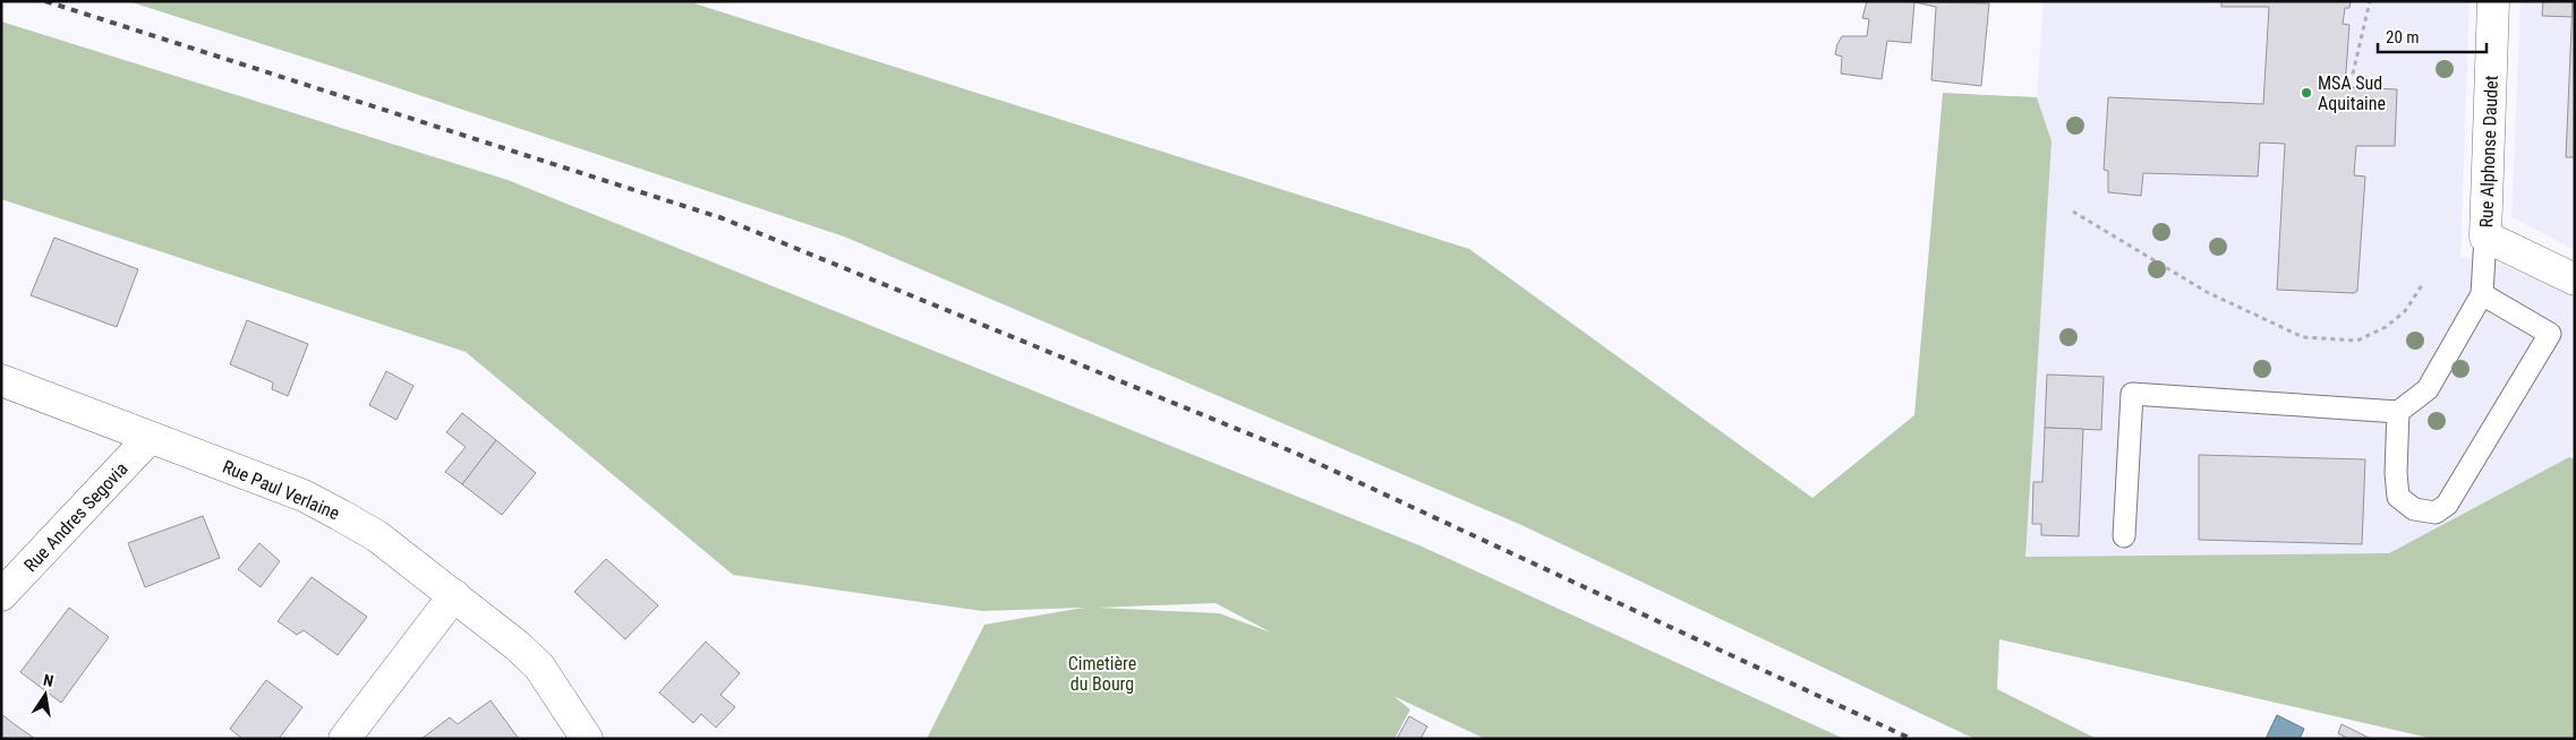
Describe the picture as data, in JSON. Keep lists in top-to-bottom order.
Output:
{
  "streets": {
    "street": ["Rue Alphonse Daudet", "Rue Paul Verlaine", "Rue Andres Segovia"]
  },
  "crossings": [
    ["Rue Paul Verlaine", "Rue Andres Segovia"]
  ],
  "parks": ["Cimetière du Bourg"],
  "places": ["MSA Sud Aquitaine"],
  "scale_bar": "20 m",
  "north": "top"
}
